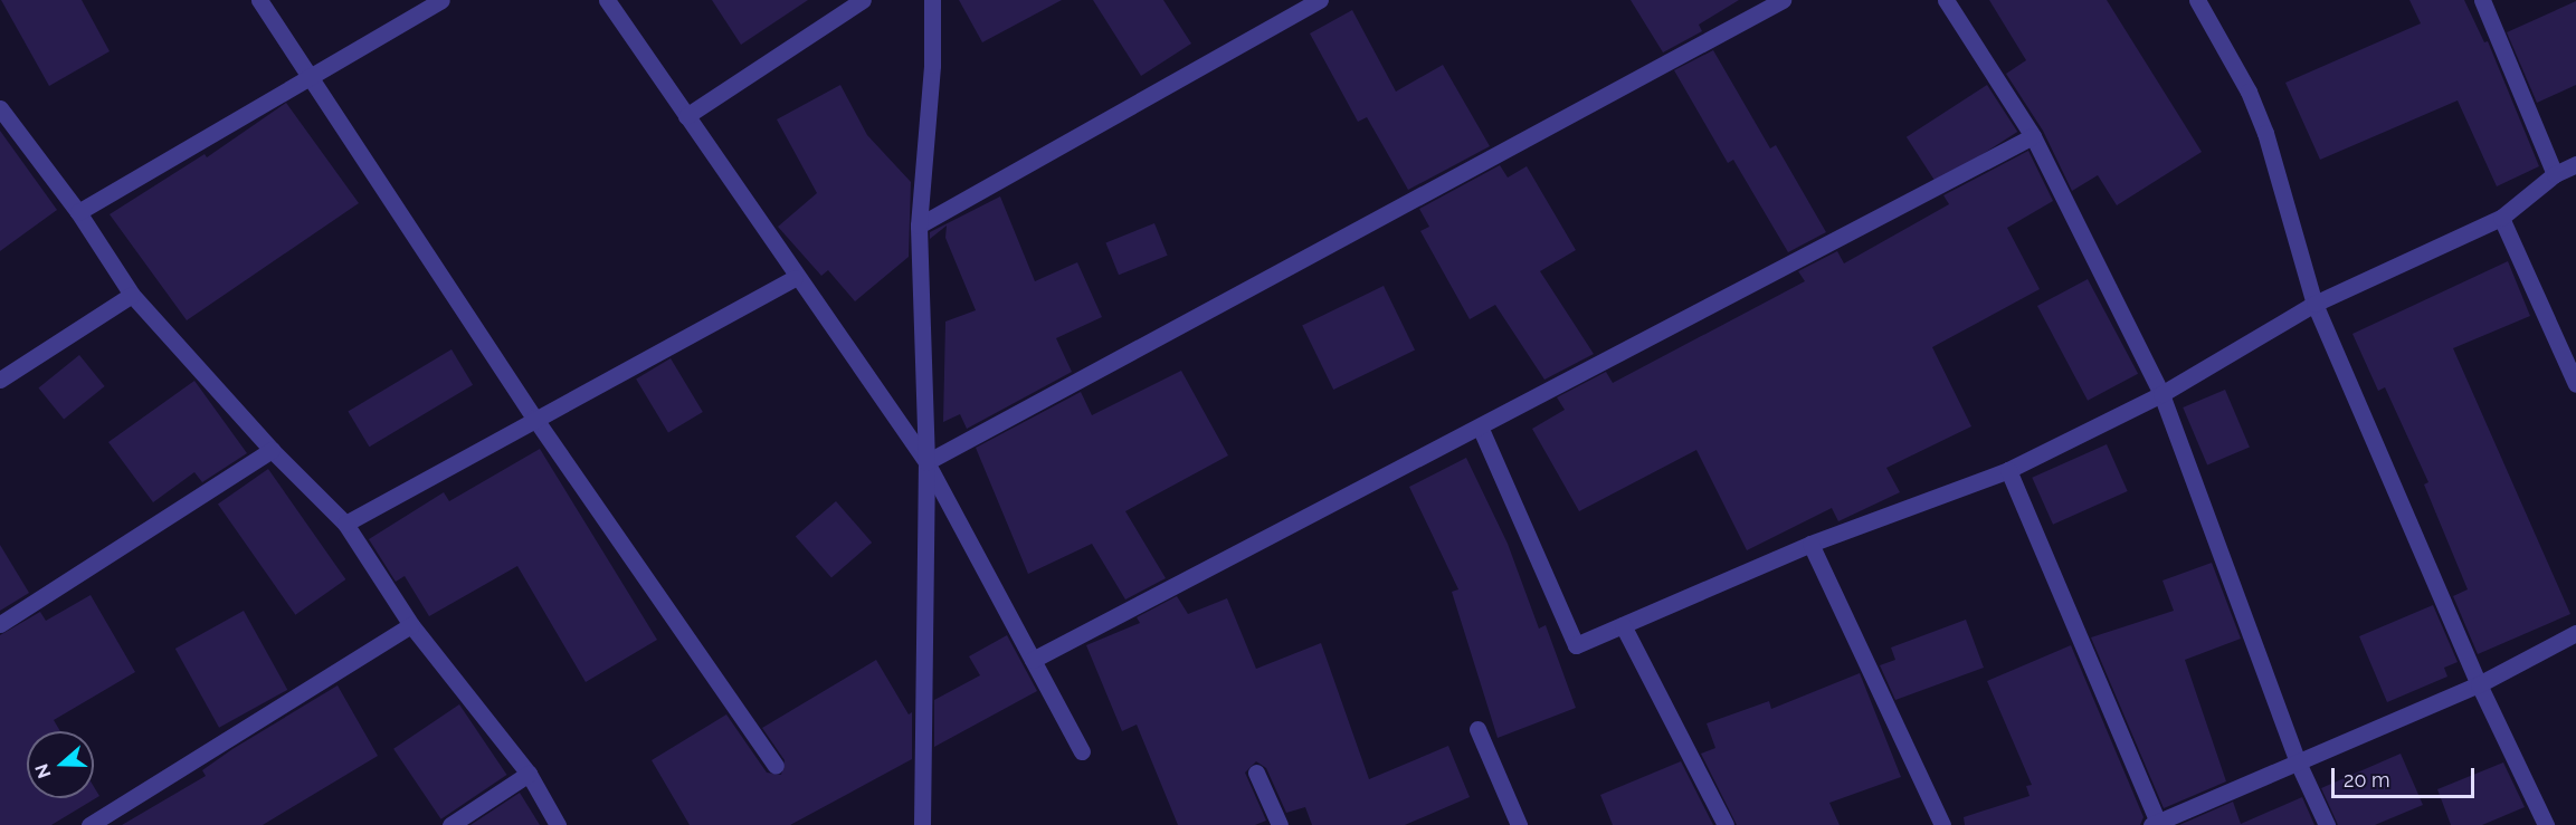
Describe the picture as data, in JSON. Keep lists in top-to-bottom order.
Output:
{
  "scale_bar": "20 m",
  "north": "left"
}
